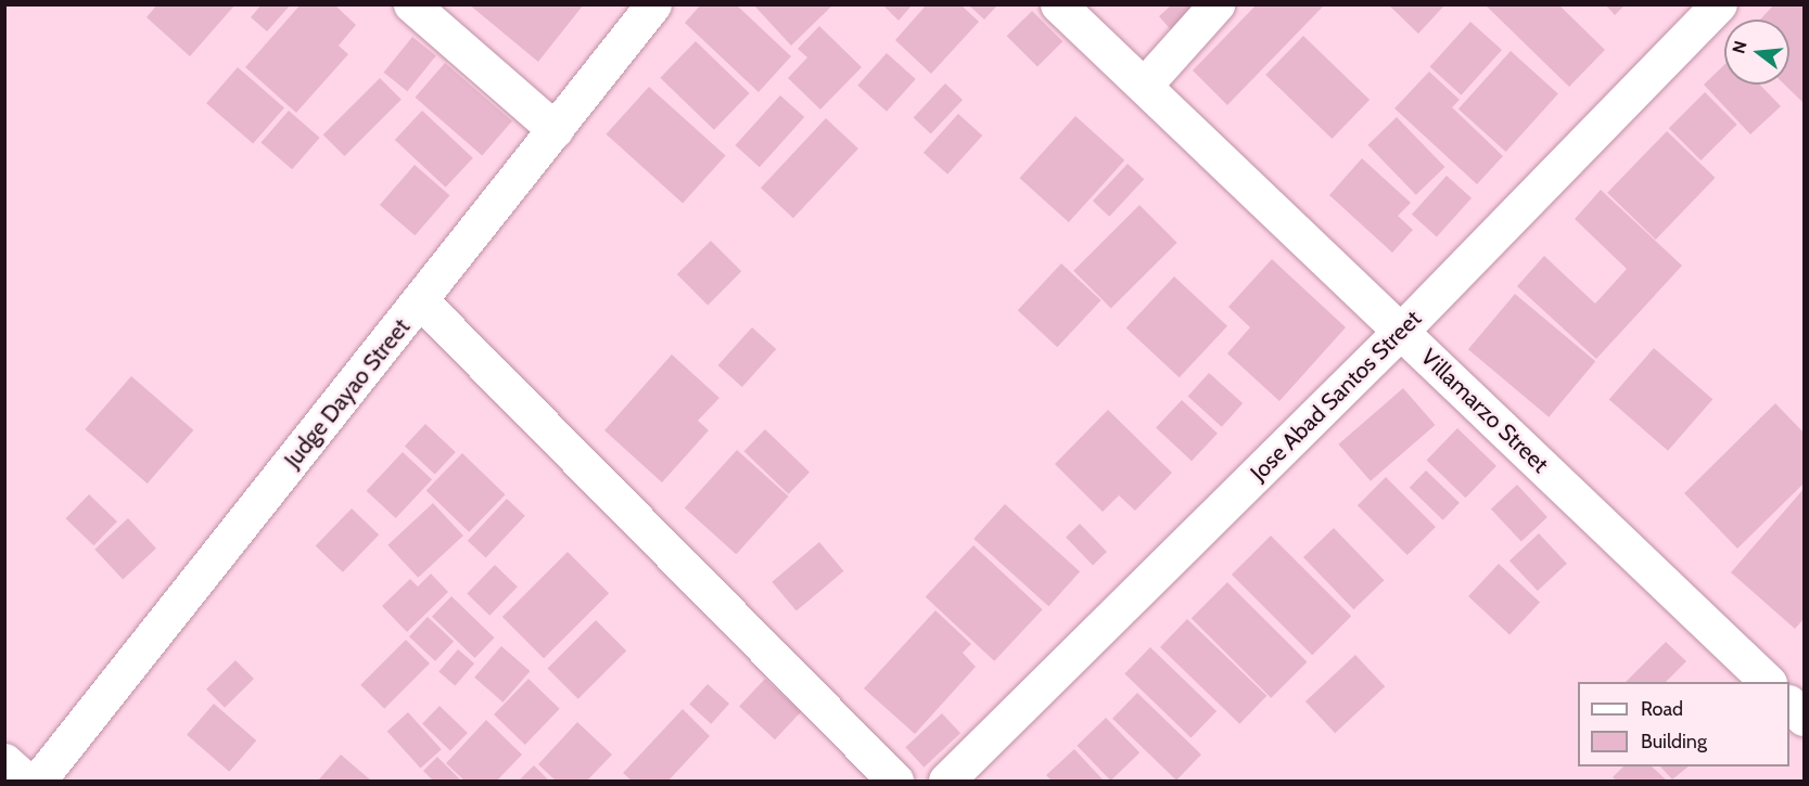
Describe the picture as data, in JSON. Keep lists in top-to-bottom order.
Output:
{
  "streets": {
    "street": ["Judge Dayao Street", "Jose Abad Santos Street", "Villamarzo Street"]
  },
  "crossings": [
    ["Jose Abad Santos Street", "Villamarzo Street"]
  ],
  "legend": ["Road", "Building"],
  "north": "left"
}
